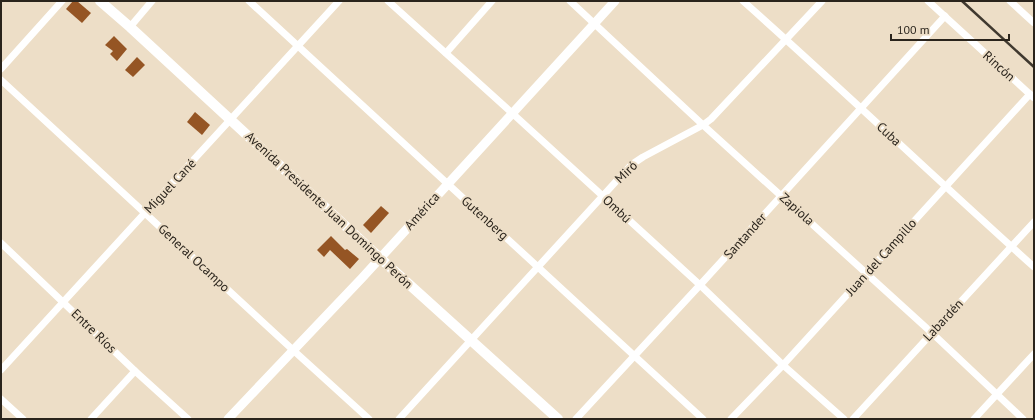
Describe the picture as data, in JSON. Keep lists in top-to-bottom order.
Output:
{
  "streets": {
    "main road": ["Avenida Presidente Juan Domingo Perón"],
    "street": [
      "Rincón",
      "Cuba",
      "Miró",
      "Miguel Cané",
      "Ombú",
      "Zapiola",
      "América",
      "Gutenberg",
      "Santander",
      "Juan del Campillo",
      "General Ocampo",
      "Labardén",
      "Entre Ríos"
    ]
  },
  "crossings": [
    ["Rincón", "Santander"],
    ["Rincón", "Juan del Campillo"],
    ["Cuba", "Miró"],
    ["Cuba", "Santander"],
    ["Cuba", "Juan del Campillo"],
    ["Cuba", "Labardén"],
    ["Miró", "Ombú"],
    ["Miró", "Zapiola"],
    ["Miró", "Avenida Presidente Juan Domingo Perón"],
    ["Miró", "Gutenberg"],
    ["Miguel Cané", "Avenida Presidente Juan Domingo Perón"],
    ["Miguel Cané", "Gutenberg"],
    ["Miguel Cané", "General Ocampo"],
    ["Miguel Cané", "Entre Ríos"],
    ["Ombú", "América"],
    ["Ombú", "Santander"],
    ["Ombú", "Juan del Campillo"],
    ["Zapiola", "América"],
    ["Zapiola", "Santander"],
    ["Zapiola", "Juan del Campillo"],
    ["Zapiola", "Labardén"],
    ["Avenida Presidente Juan Domingo Perón", "América"],
    ["América", "Gutenberg"],
    ["América", "General Ocampo"],
    ["Gutenberg", "Santander"]
  ],
  "scale_bar": "100 m"
}
